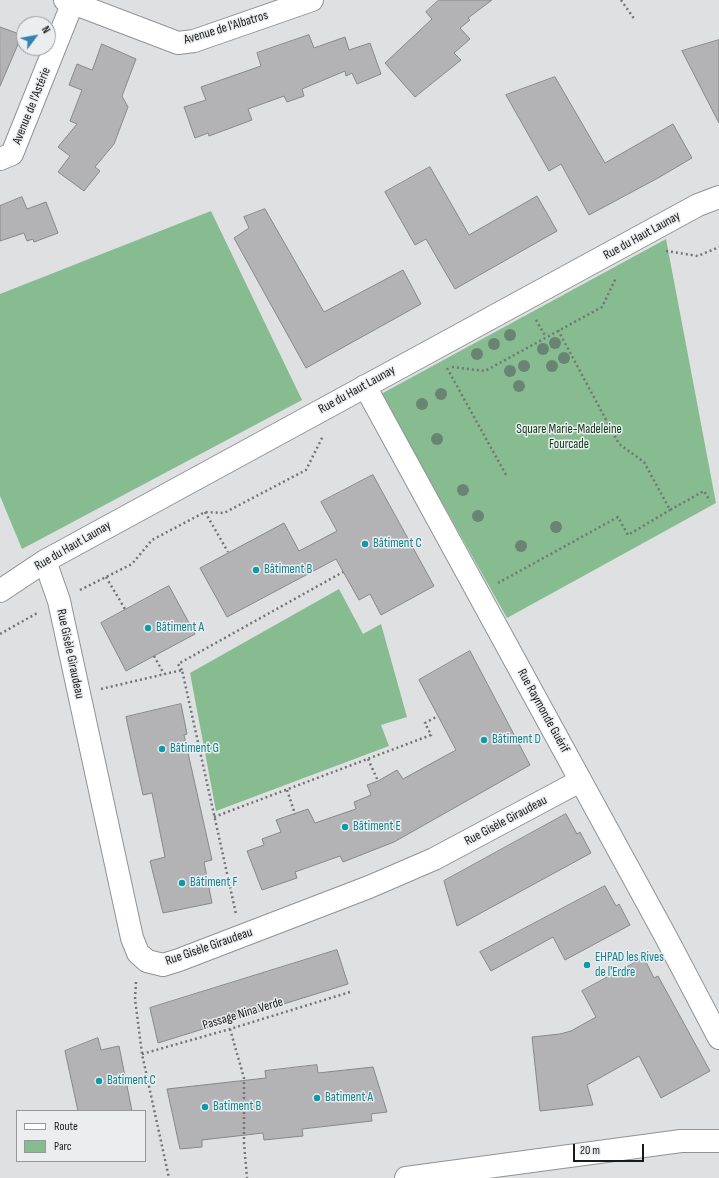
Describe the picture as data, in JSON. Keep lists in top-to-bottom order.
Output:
{
  "streets": {
    "street": [
      "Avenue de l'Albatros",
      "Avenue de l'Astérie",
      "Rue du Haut Launay",
      "Rue Gisèle Giraudeau",
      "Rue Raymonde Guérif"
    ],
    "path": ["Passage Nina Verde"]
  },
  "crossings": [
    ["Avenue de l'Albatros", "Avenue de l'Astérie"],
    ["Rue du Haut Launay", "Rue Gisèle Giraudeau"],
    ["Rue du Haut Launay", "Rue Raymonde Guérif"],
    ["Rue Gisèle Giraudeau", "Rue Raymonde Guérif"]
  ],
  "parks": ["Square Marie-Madeleine Fourcade"],
  "places": [
    "Bâtiment C",
    "Bâtiment B",
    "Bâtiment A",
    "Bâtiment D",
    "Bâtiment G",
    "Bâtiment E",
    "Bâtiment F",
    "EHPAD les Rives de l'Erdre",
    "Batiment C",
    "Batiment A",
    "Batiment B"
  ],
  "legend": ["Route", "Parc"],
  "scale_bar": "20 m",
  "north": "top right"
}
